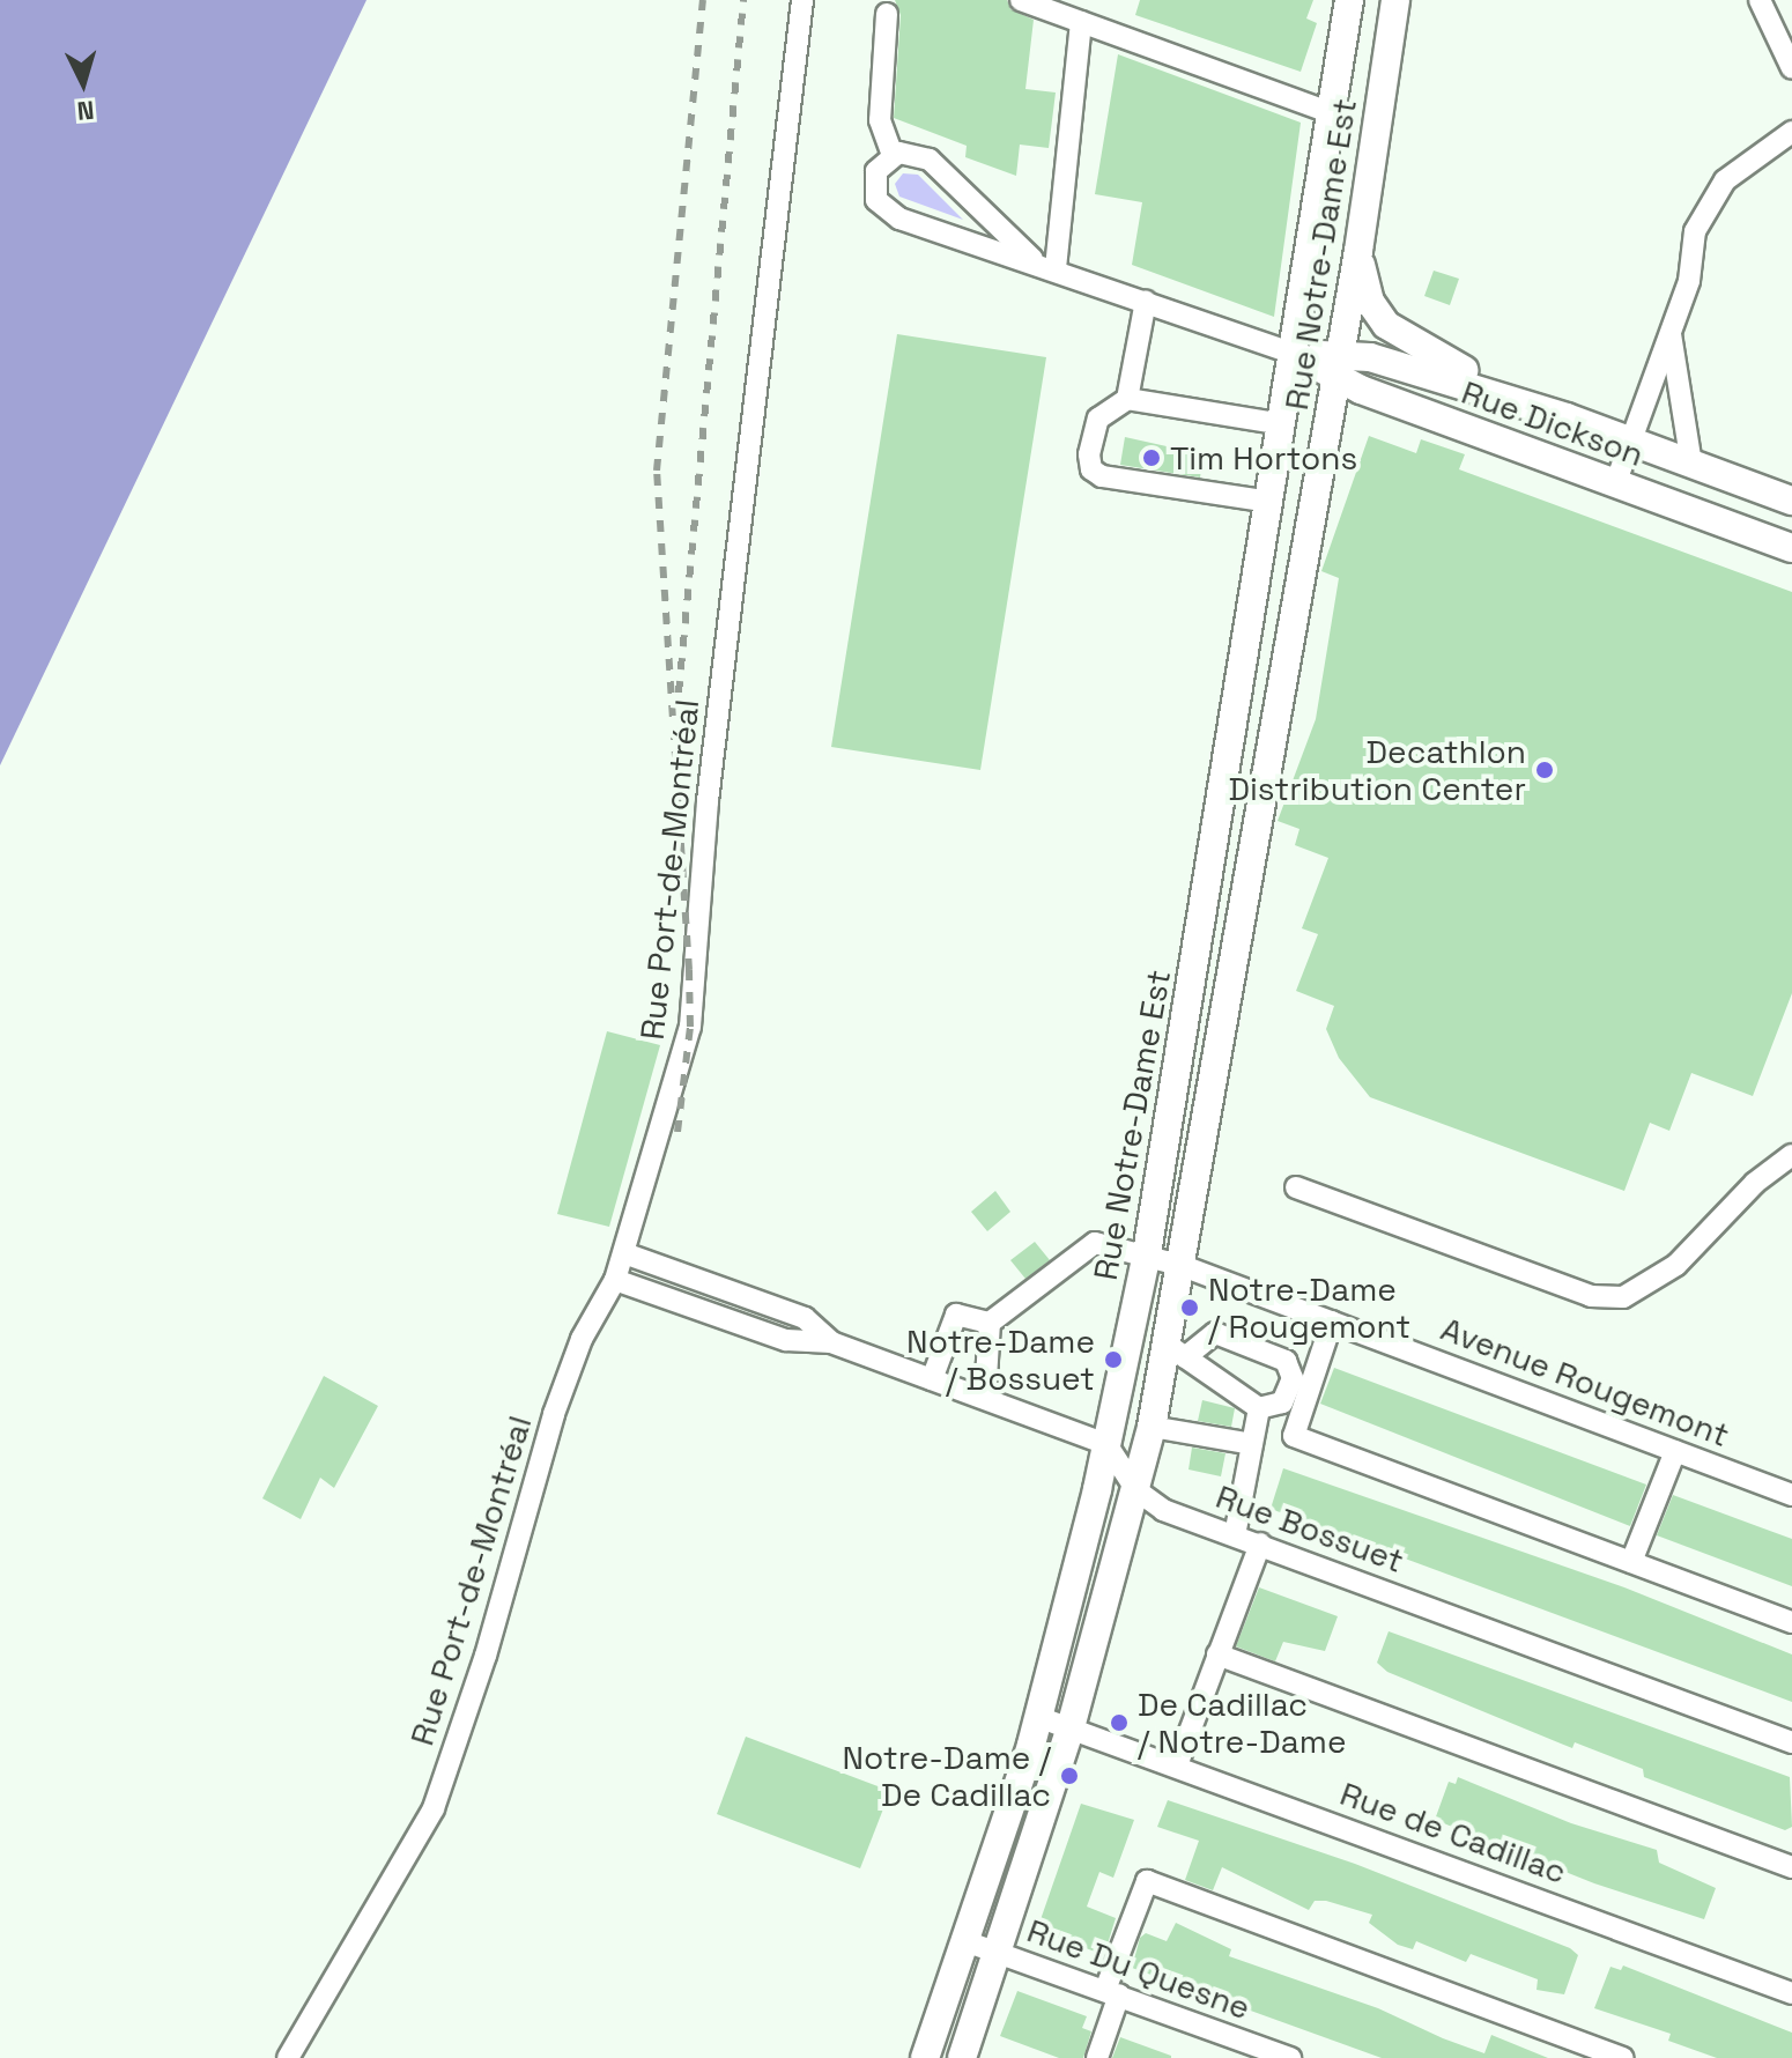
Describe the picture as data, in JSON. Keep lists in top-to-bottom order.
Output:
{
  "streets": {
    "main road": ["Rue Notre-Dame Est", "Rue Dickson"],
    "street": [
      "Rue Port-de-Montréal",
      "Avenue Rougemont",
      "Rue Bossuet",
      "Rue de Cadillac",
      "Rue Du Quesne"
    ]
  },
  "crossings": [
    ["Rue Notre-Dame Est", "Rue Dickson"],
    ["Rue Notre-Dame Est", "Avenue Rougemont"],
    ["Rue Notre-Dame Est", "Rue Bossuet"],
    ["Rue Notre-Dame Est", "Rue de Cadillac"],
    ["Rue Notre-Dame Est", "Rue Du Quesne"]
  ],
  "places": [
    "Tim Hortons",
    "Decathlon Distribution Center",
    "Notre-Dame / Rougemont",
    "Notre-Dame / Bossuet",
    "De Cadillac / Notre-Dame",
    "Notre-Dame / De Cadillac"
  ],
  "north": "bottom"
}
